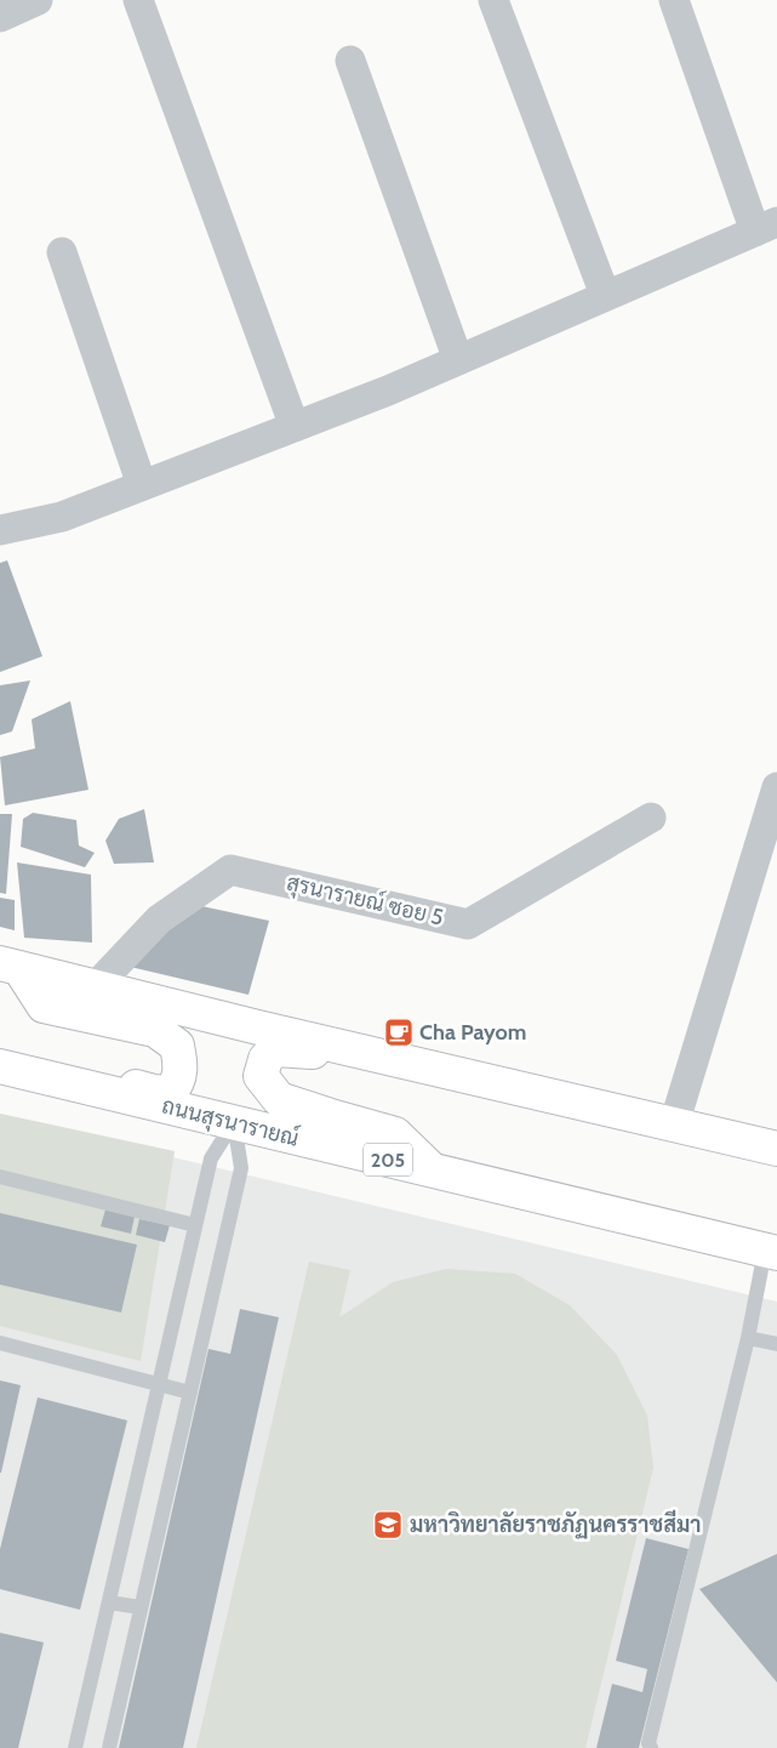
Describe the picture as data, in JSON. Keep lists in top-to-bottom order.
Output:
{
  "streets": {
    "main road": ["ถนนสุรนารายณ์", "205"],
    "street": ["สุรนารายณ์ ซอย 5"]
  },
  "crossings": [
    ["สุรนารายณ์ ซอย 5", "ถนนสุรนารายณ์"]
  ],
  "places": {
    "cafe": ["Cha Payom"],
    "school or university": ["มหาวิทยาลัยราชภัฏนครราชสีมา"]
  }
}
